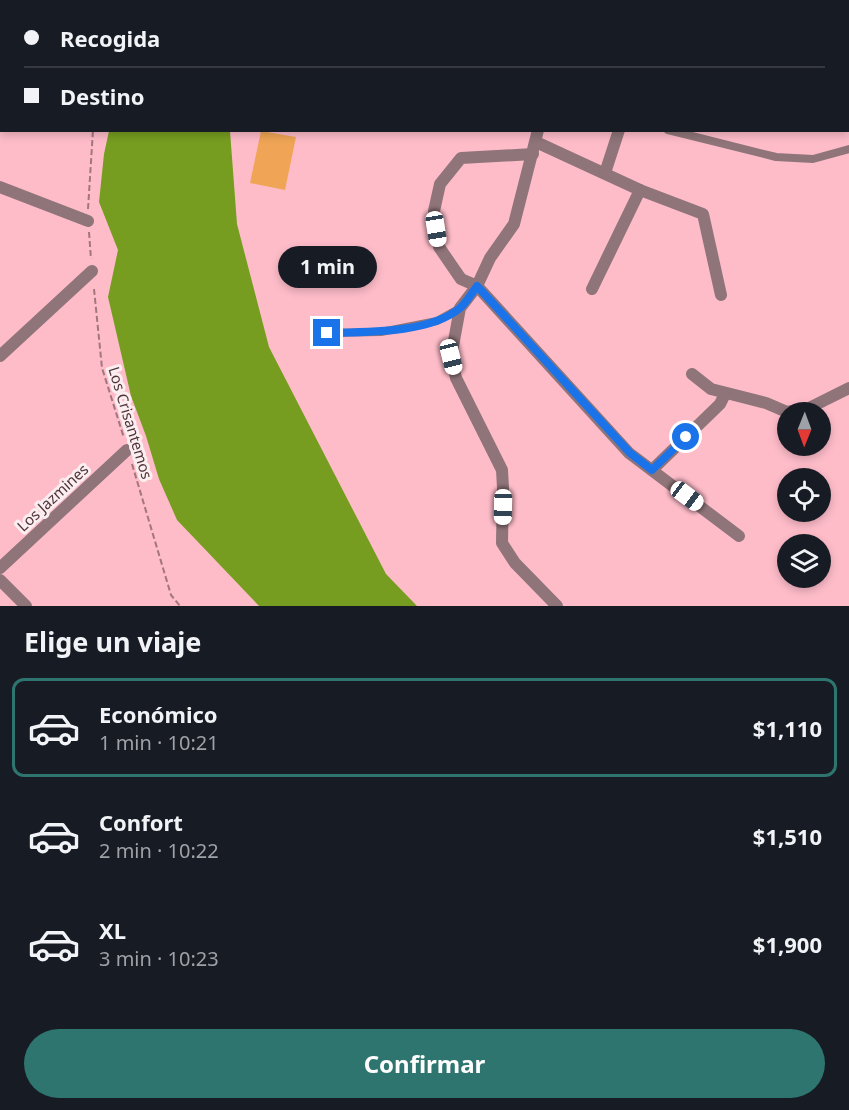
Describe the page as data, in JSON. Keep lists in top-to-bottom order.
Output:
{
  "streets": {
    "street": ["Los Jazmines"],
    "path": ["Los Crisantemos"]
  },
  "crossings": [
    ["Los Crisantemos", "Los Jazmines"]
  ],
  "north": "bottom",
  "page": {
    "banner": ["Recogida", "Destino"],
    "bubble": "1 min",
    "heading": "Elige un viaje",
    "list": [
      {
        "name": "Económico",
        "note": "1 min · 10:21",
        "value": "$1,110"
      },
      {
        "name": "Confort",
        "note": "2 min · 10:22",
        "value": "$1,510"
      },
      {
        "name": "XL",
        "note": "3 min · 10:23",
        "value": "$1,900"
      }
    ],
    "buttons": "Confirmar"
  }
}
